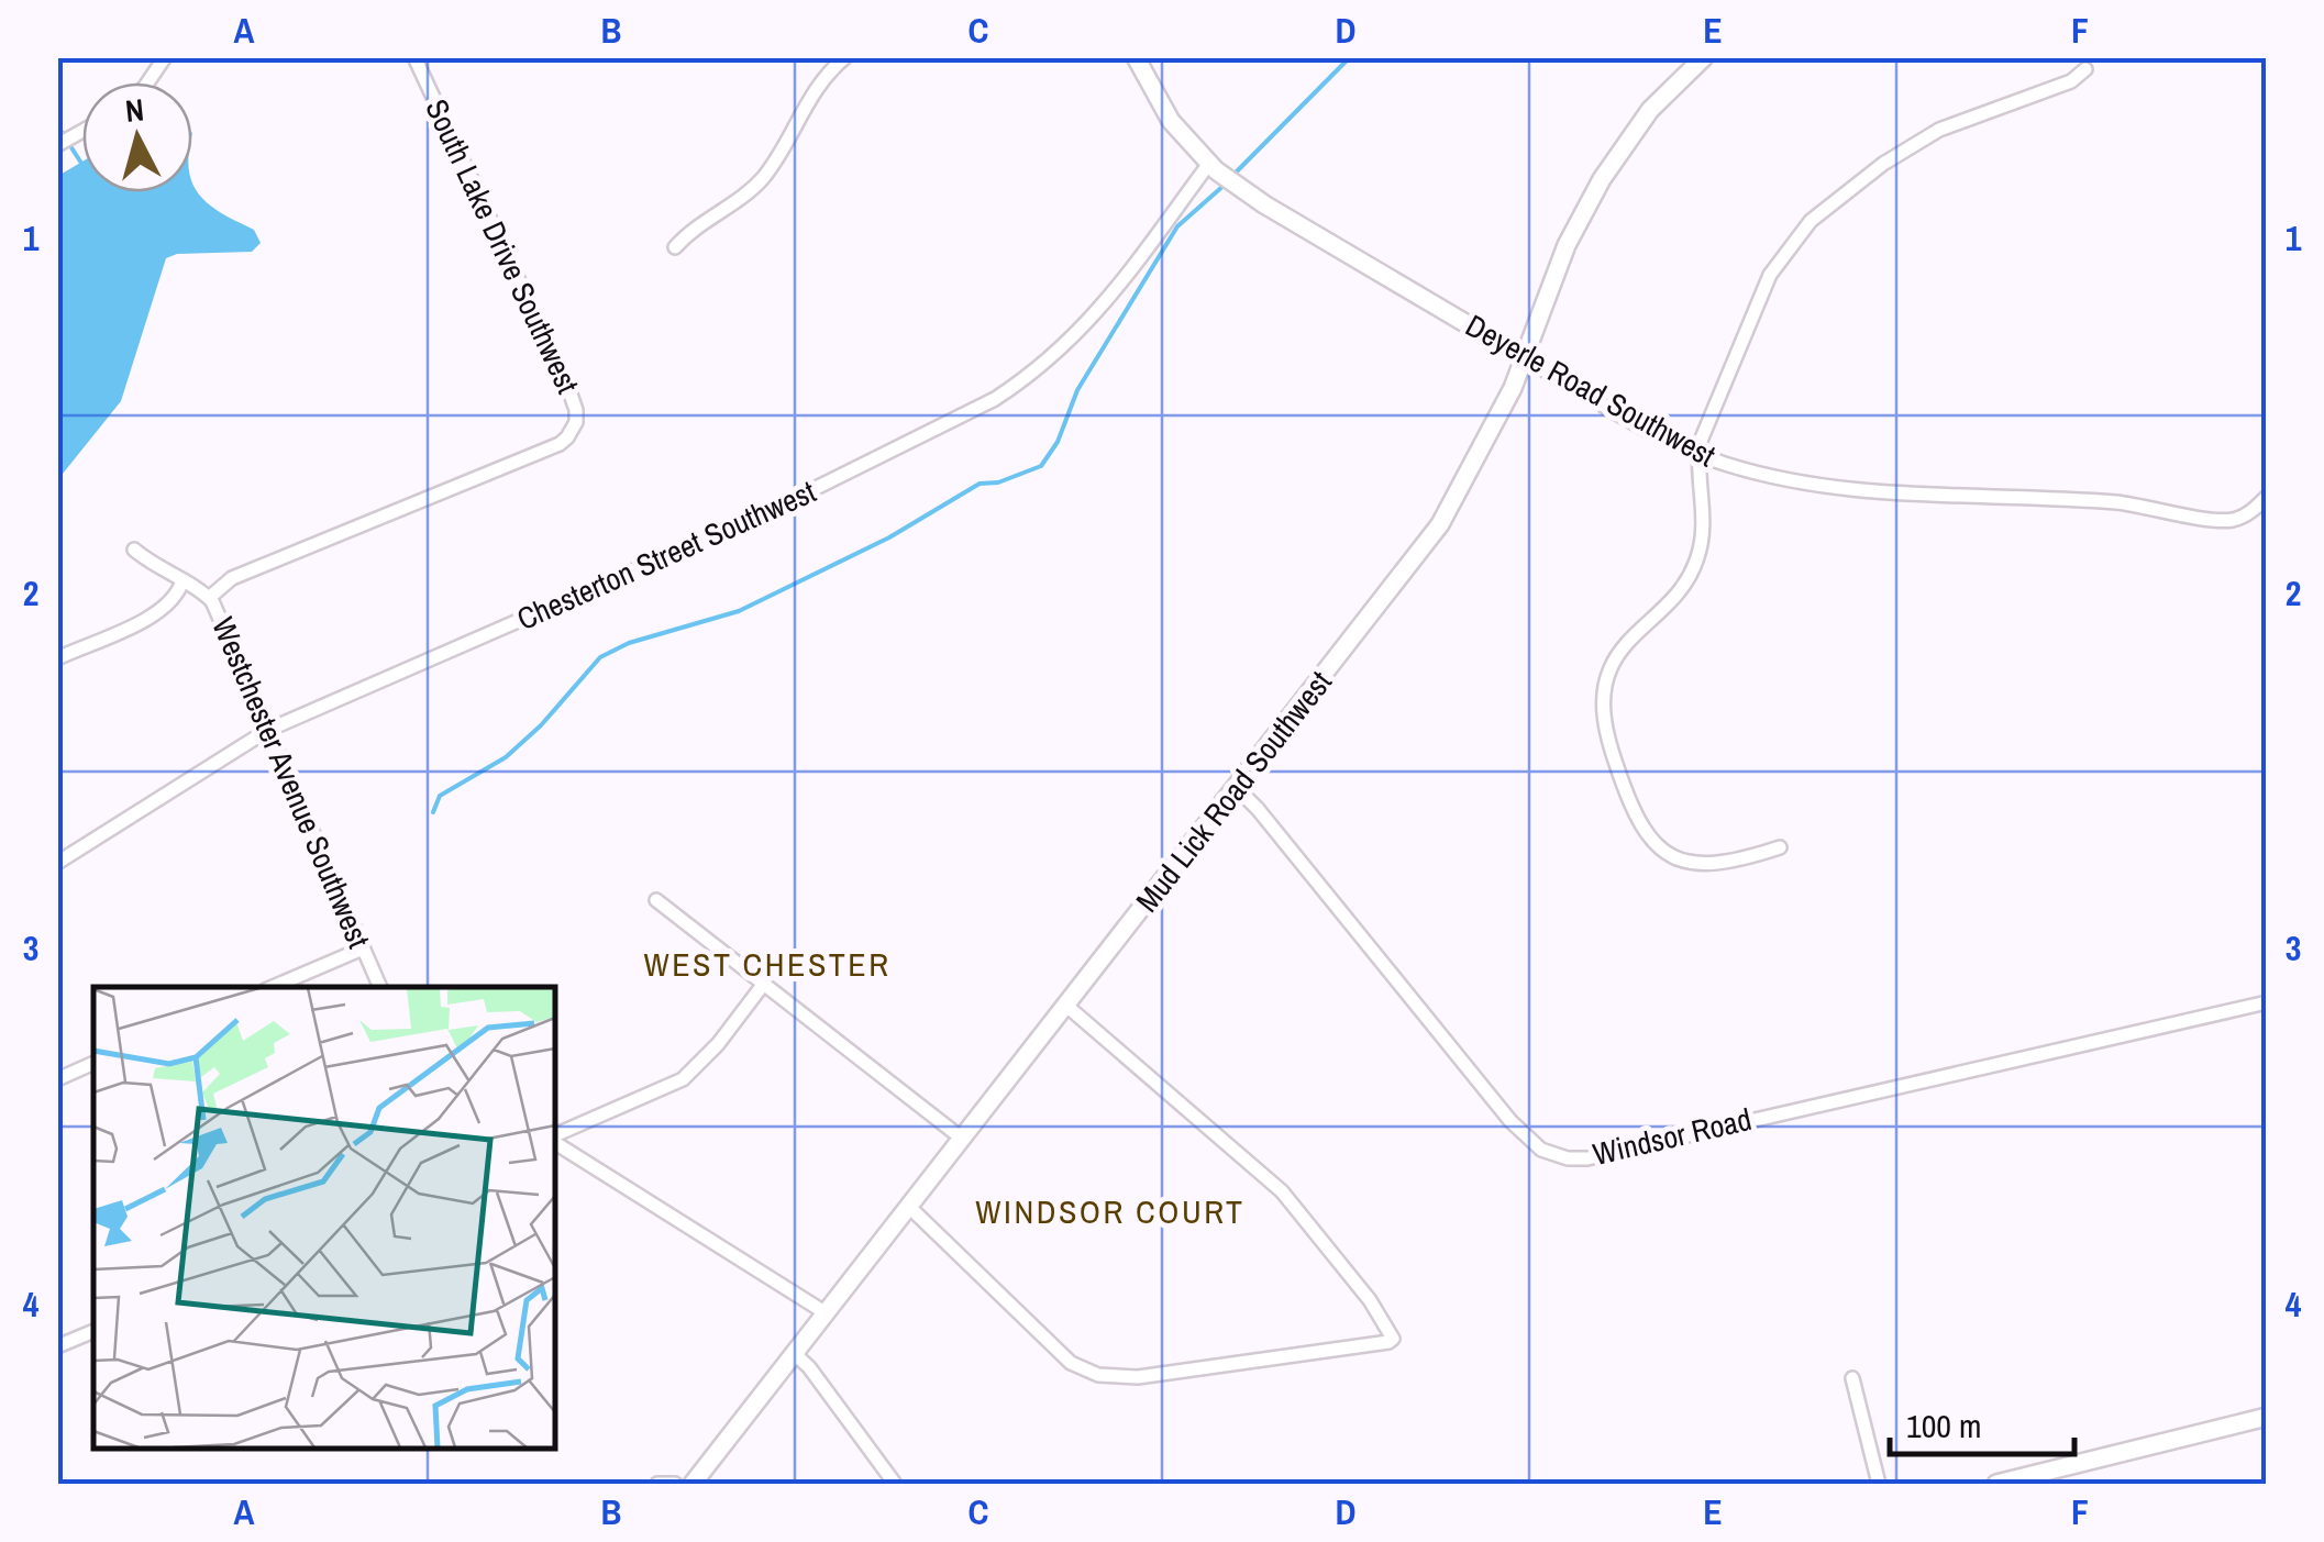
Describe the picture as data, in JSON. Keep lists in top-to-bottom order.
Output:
{
  "streets": {
    "street": [
      "South Lake Drive Southwest",
      "Deyerle Road Southwest",
      "Chesterton Street Southwest",
      "Westchester Avenue Southwest",
      "Mud Lick Road Southwest",
      "Windsor Road"
    ]
  },
  "crossings": [
    ["South Lake Drive Southwest", "Westchester Avenue Southwest"],
    ["Deyerle Road Southwest", "Chesterton Street Southwest"],
    ["Deyerle Road Southwest", "Mud Lick Road Southwest"],
    ["Chesterton Street Southwest", "Westchester Avenue Southwest"],
    ["Mud Lick Road Southwest", "Windsor Road"]
  ],
  "districts": ["WEST CHESTER", "WINDSOR COURT"],
  "scale_bar": "100 m",
  "north": "top",
  "grid": {
    "columns": [
      "A",
      "B",
      "C",
      "D",
      "E",
      "F"
    ],
    "rows": [
      "1",
      "2",
      "3",
      "4"
    ]
  }
}
